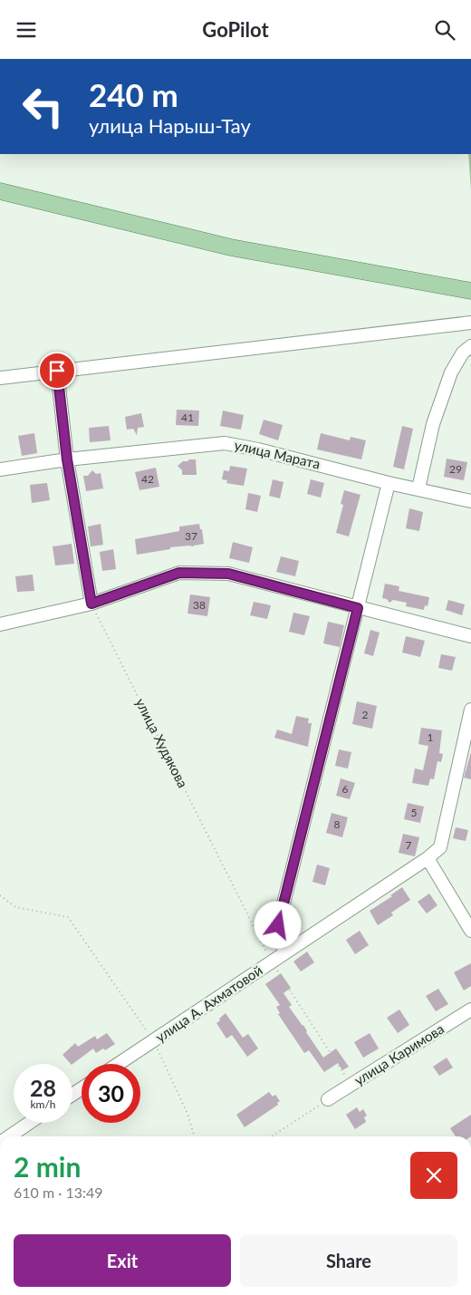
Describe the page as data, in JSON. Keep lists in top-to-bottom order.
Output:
{
  "streets": {
    "street": ["улица Марата", "улица А. Ахматовой", "улица Каримова"],
    "path": ["улица Худякова"]
  },
  "crossings": [
    ["улица Худякова", "улица А. Ахматовой"],
    ["улица Худякова", "улица Каримова"]
  ],
  "house_numbers": [
    "41",
    "29",
    "42",
    "37",
    "38",
    "2",
    "1",
    "6",
    "5",
    "8",
    "7"
  ],
  "page": {
    "header": "GoPilot",
    "turn": ["240 m", "улица Нарыш-Тау"],
    "speed": "28 km/h",
    "limit": "30",
    "heading": ["2 min", "610 m · 13:49"],
    "buttons": ["Exit", "Share"]
  }
}
